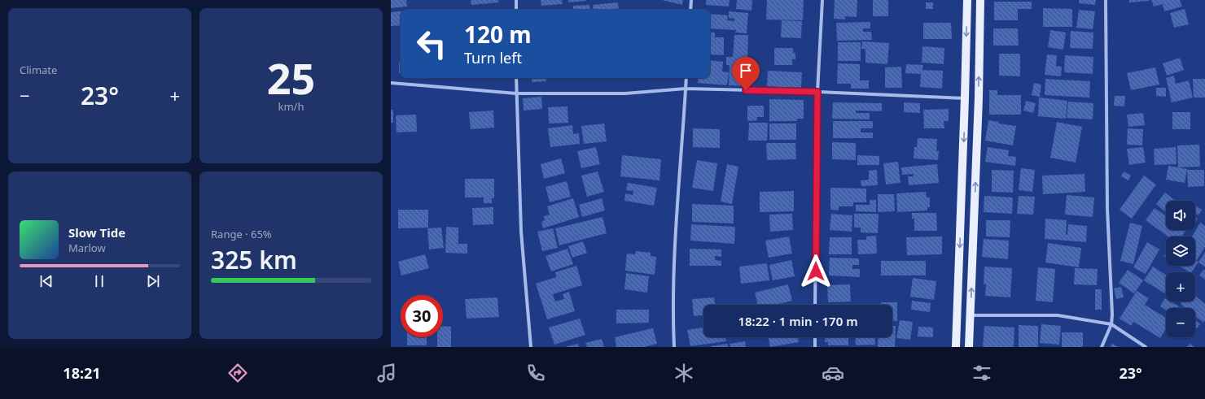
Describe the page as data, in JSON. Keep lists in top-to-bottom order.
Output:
{
  "page": {
    "tile": [
      "Climate",
      ["25", "km/h"],
      ["Range · 65%", "325 km"]
    ],
    "turn": ["120 m", "Turn left"],
    "heat": ["−", "23°", "+"],
    "map_buttons": ["+", "−"],
    "song": ["Slow Tide", "Marlow"],
    "limit": "30",
    "trip": "18:22 · 1 min · 170 m",
    "tabs": ["18:21", "23°"]
  }
}
